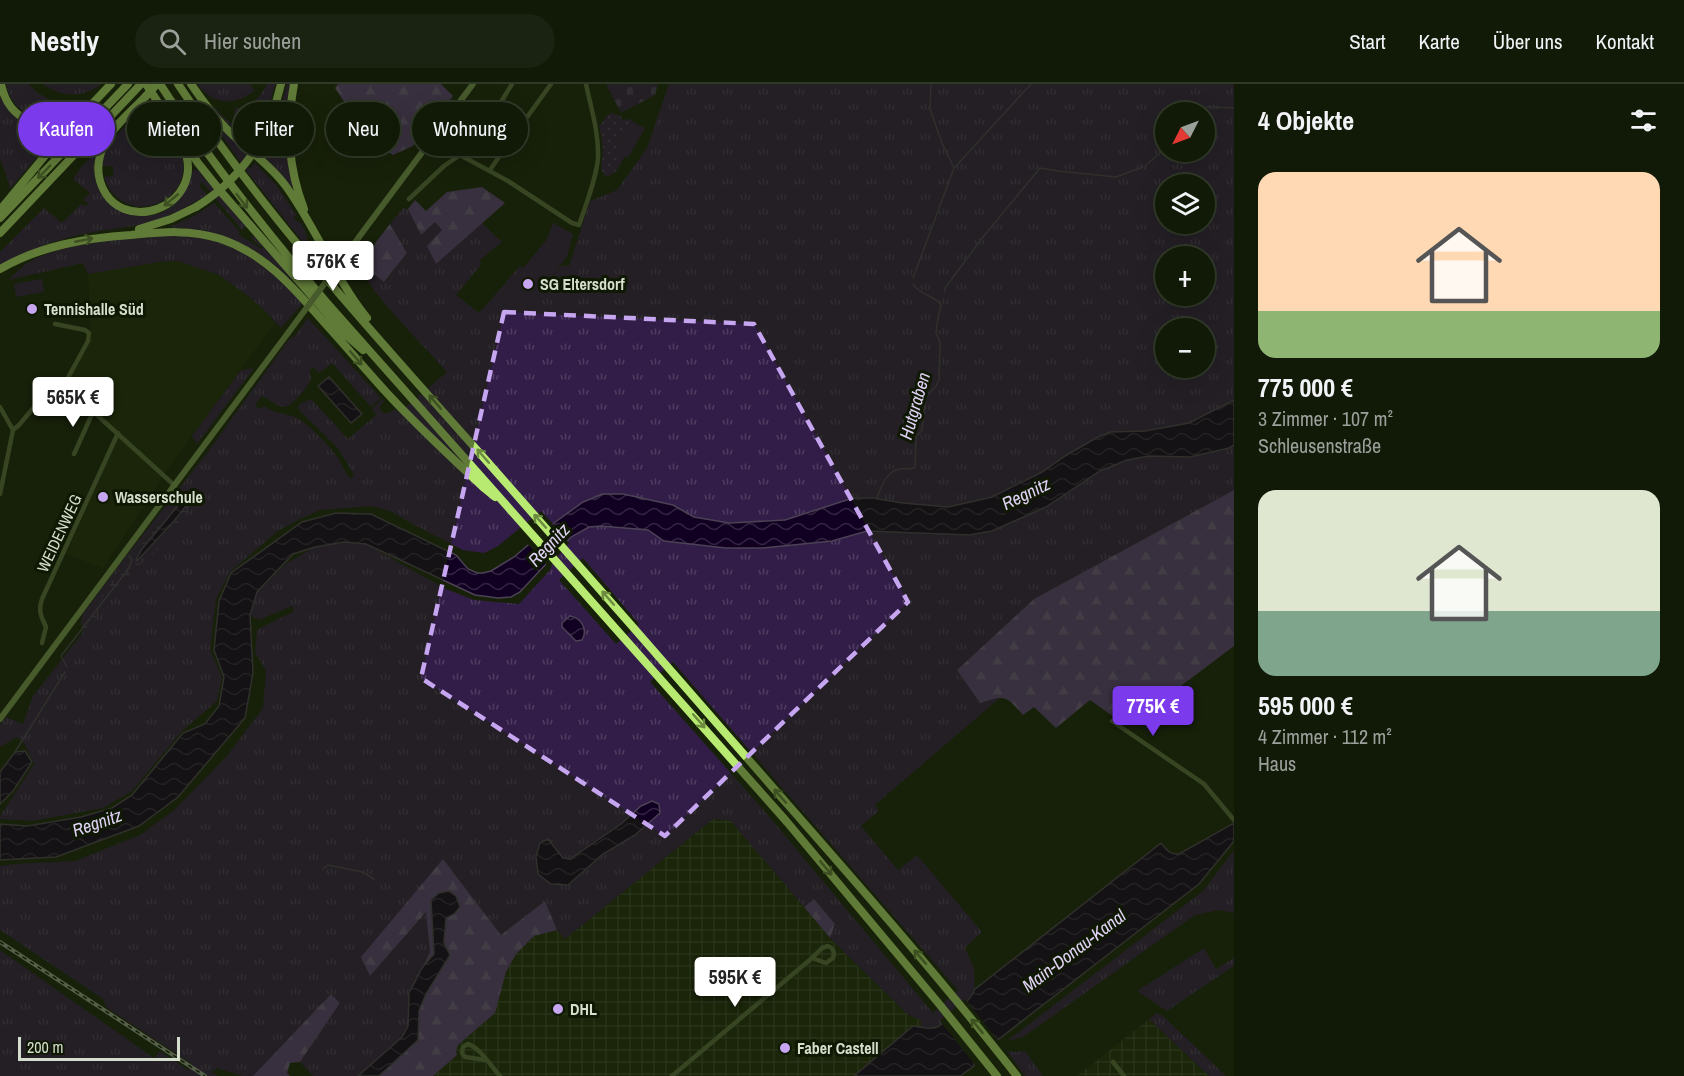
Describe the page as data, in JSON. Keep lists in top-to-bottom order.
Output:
{
  "streets": {
    "street": ["WEIDENWEG"]
  },
  "water": ["Hutgraben", "Regnitz", "Main-Donau-Kanal"],
  "places": [
    "SG Eltersdorf",
    "Tennishalle Süd",
    "Wasserschule",
    "DHL",
    "Faber Castell"
  ],
  "scale_bar": "200 m",
  "north": "bottom left",
  "page": {
    "header": "Nestly",
    "search": "Hier suchen",
    "nav": [
      "Start",
      "Karte",
      "Über uns",
      "Kontakt"
    ],
    "heading": "4 Objekte",
    "map_buttons": ["+", "−"],
    "chip": [
      "Kaufen",
      "Mieten",
      "Filter",
      "Neu",
      "Wohnung"
    ],
    "list": [
      {
        "name": "775 000 €",
        "note": "3 Zimmer · 107 m² · Schleusenstraße"
      },
      {
        "name": "595 000 €",
        "note": "4 Zimmer · 112 m² · Haus"
      }
    ],
    "price": [
      "576K €",
      "565K €",
      "775K €",
      "595K €"
    ],
    "scale": "200 m"
  }
}
